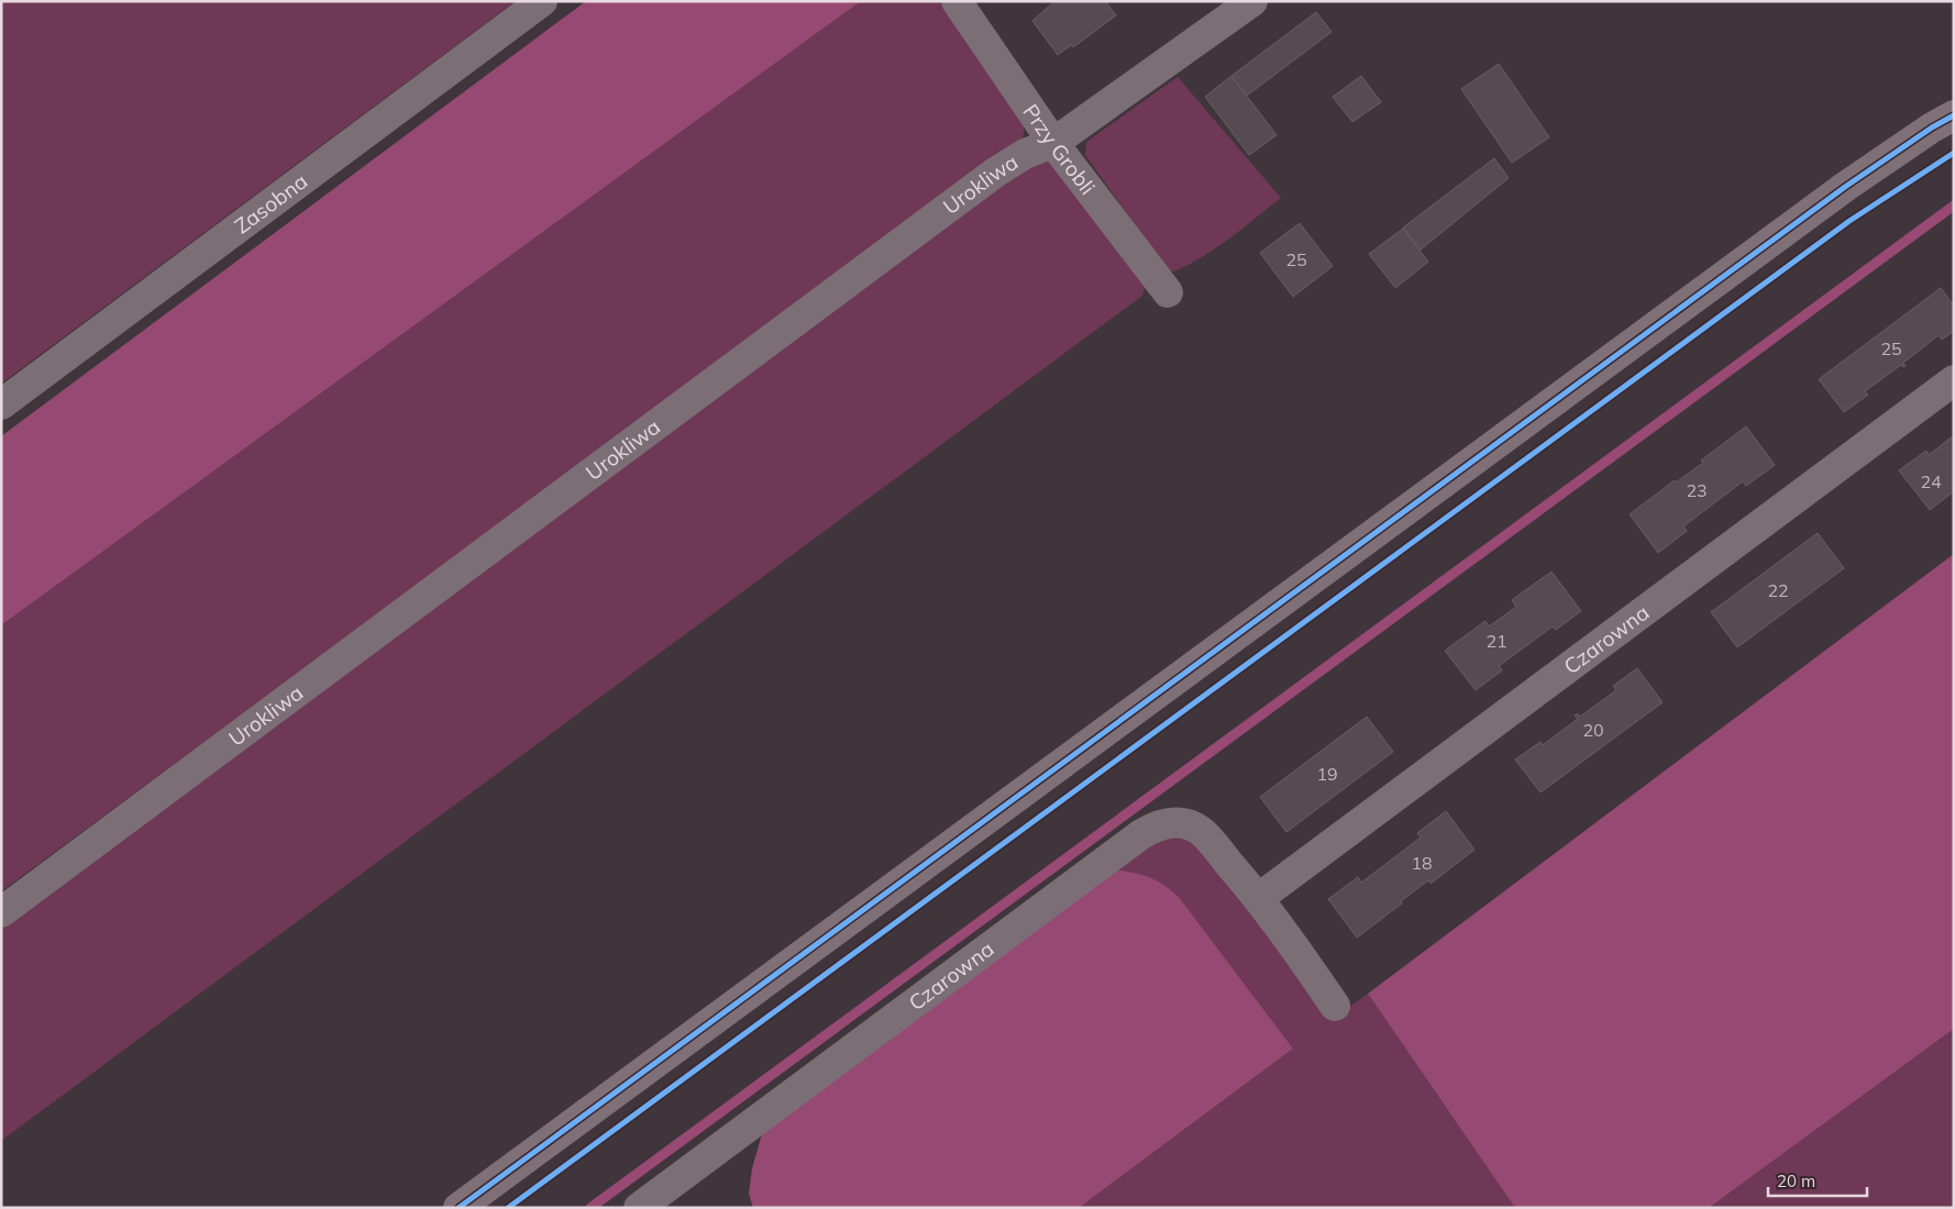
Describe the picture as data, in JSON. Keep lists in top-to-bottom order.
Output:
{
  "streets": {
    "street": [
      "Przy Grobli",
      "Urokliwa",
      "Zasobna",
      "Czarowna"
    ]
  },
  "crossings": [
    ["Przy Grobli", "Urokliwa"]
  ],
  "house_numbers": [
    "25",
    "25",
    "24",
    "23",
    "22",
    "21",
    "20",
    "19",
    "18"
  ],
  "scale_bar": "20 m"
}
